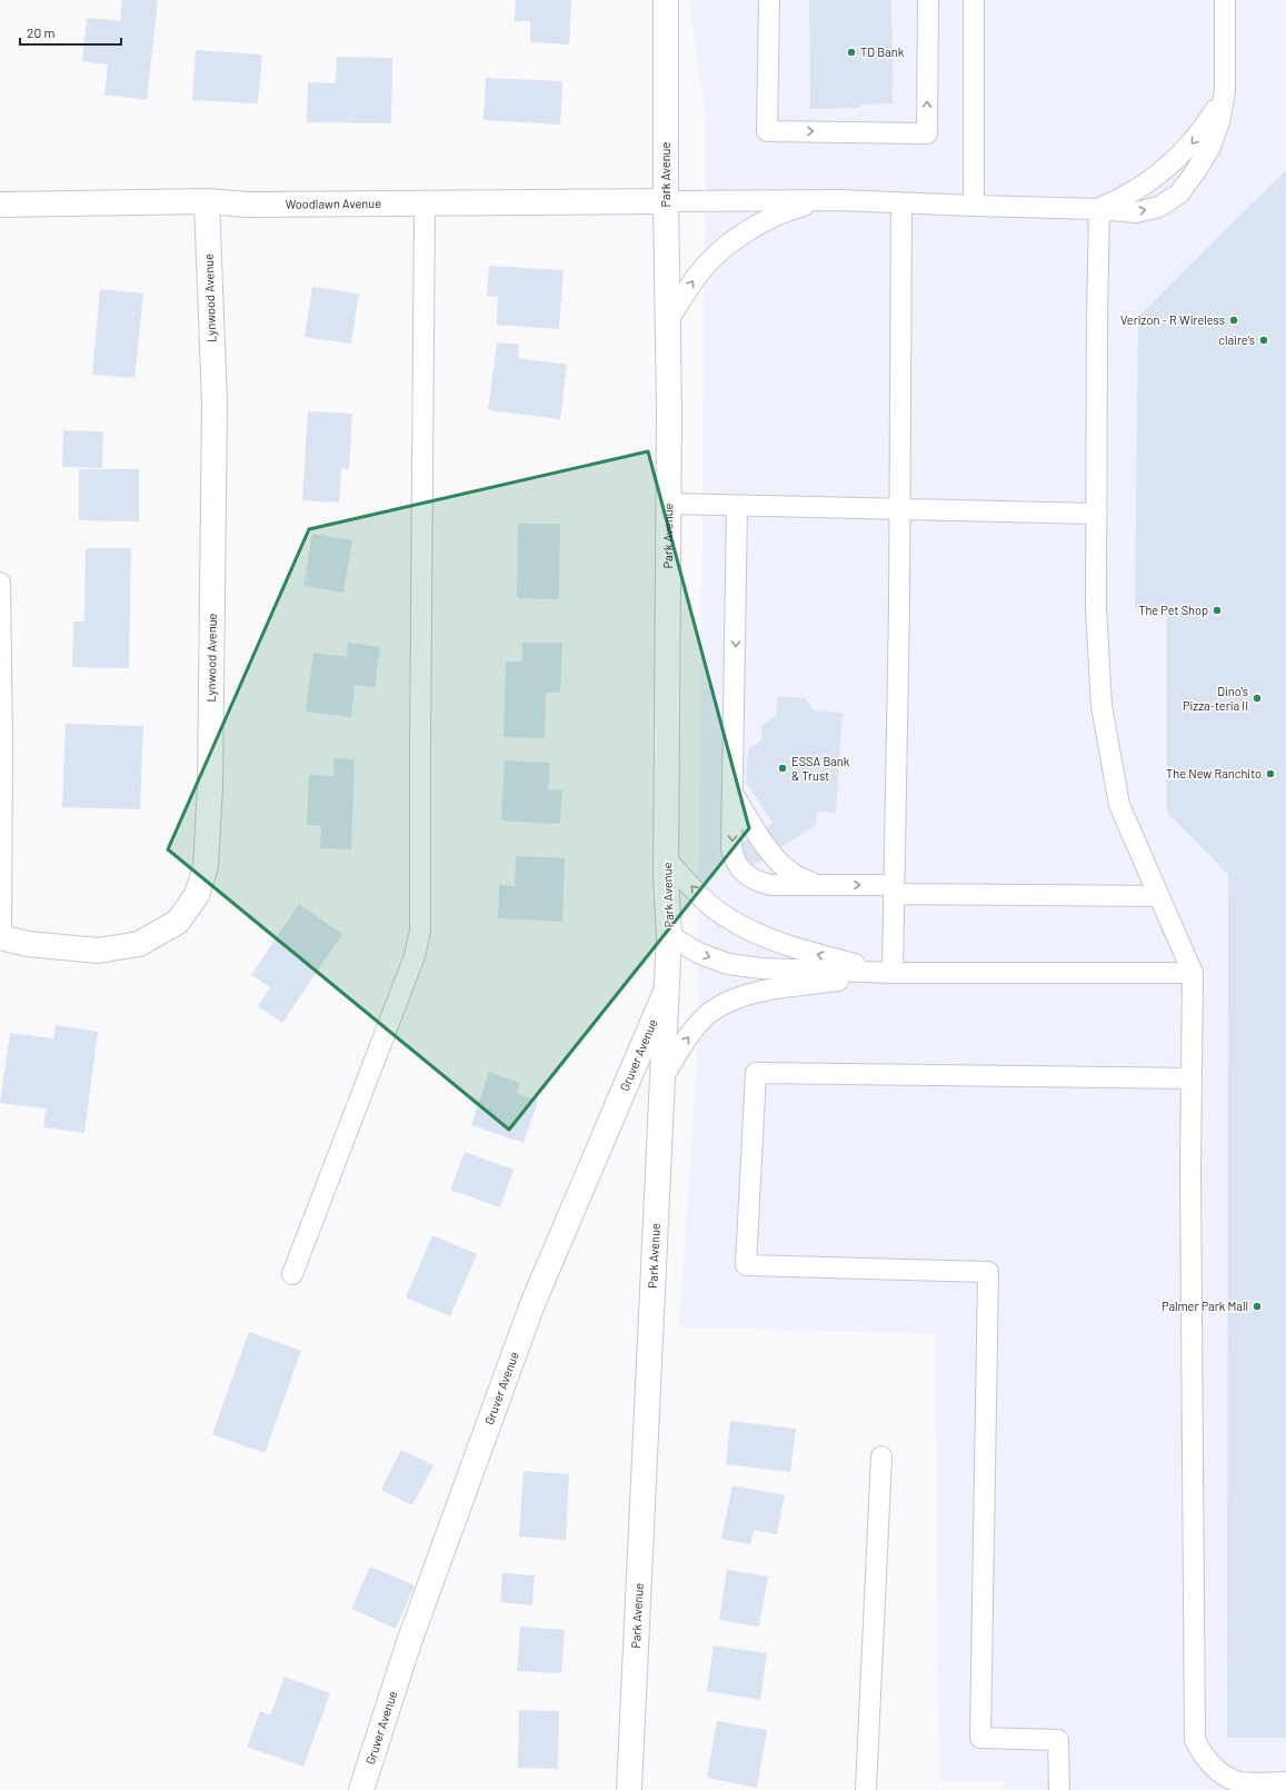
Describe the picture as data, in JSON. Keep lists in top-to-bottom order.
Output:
{
  "streets": {
    "street": [
      "Park Avenue",
      "Woodlawn Avenue",
      "Lynwood Avenue",
      "Gruver Avenue"
    ]
  },
  "crossings": [
    ["Park Avenue", "Woodlawn Avenue"],
    ["Park Avenue", "Gruver Avenue"],
    ["Woodlawn Avenue", "Lynwood Avenue"]
  ],
  "places": [
    "TD Bank",
    "Verizon - R Wireless",
    "claire's",
    "The Pet Shop",
    "Dino's Pizza-teria II",
    "ESSA Bank & Trust",
    "The New Ranchito",
    "Palmer Park Mall"
  ],
  "scale_bar": "20 m"
}
